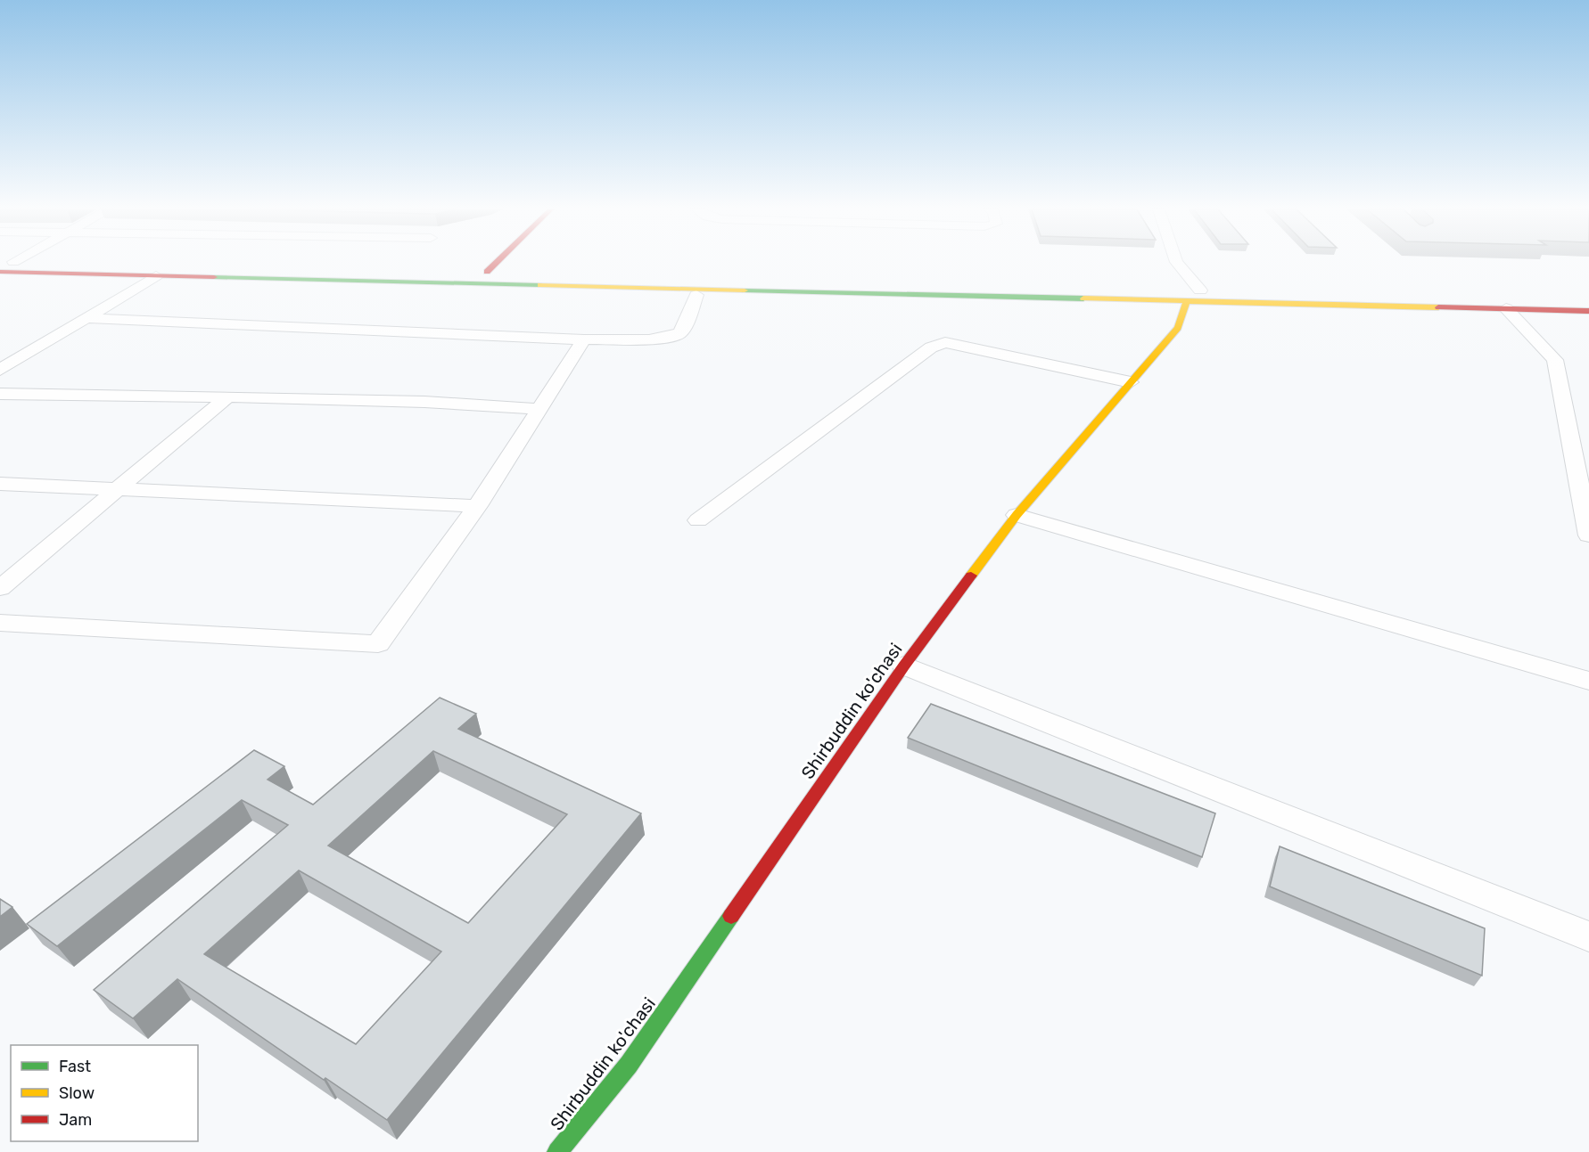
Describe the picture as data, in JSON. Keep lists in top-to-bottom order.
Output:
{
  "streets": {
    "main road": ["Shirbuddin ko'chasi"]
  },
  "legend": ["Fast", "Slow", "Jam"]
}
